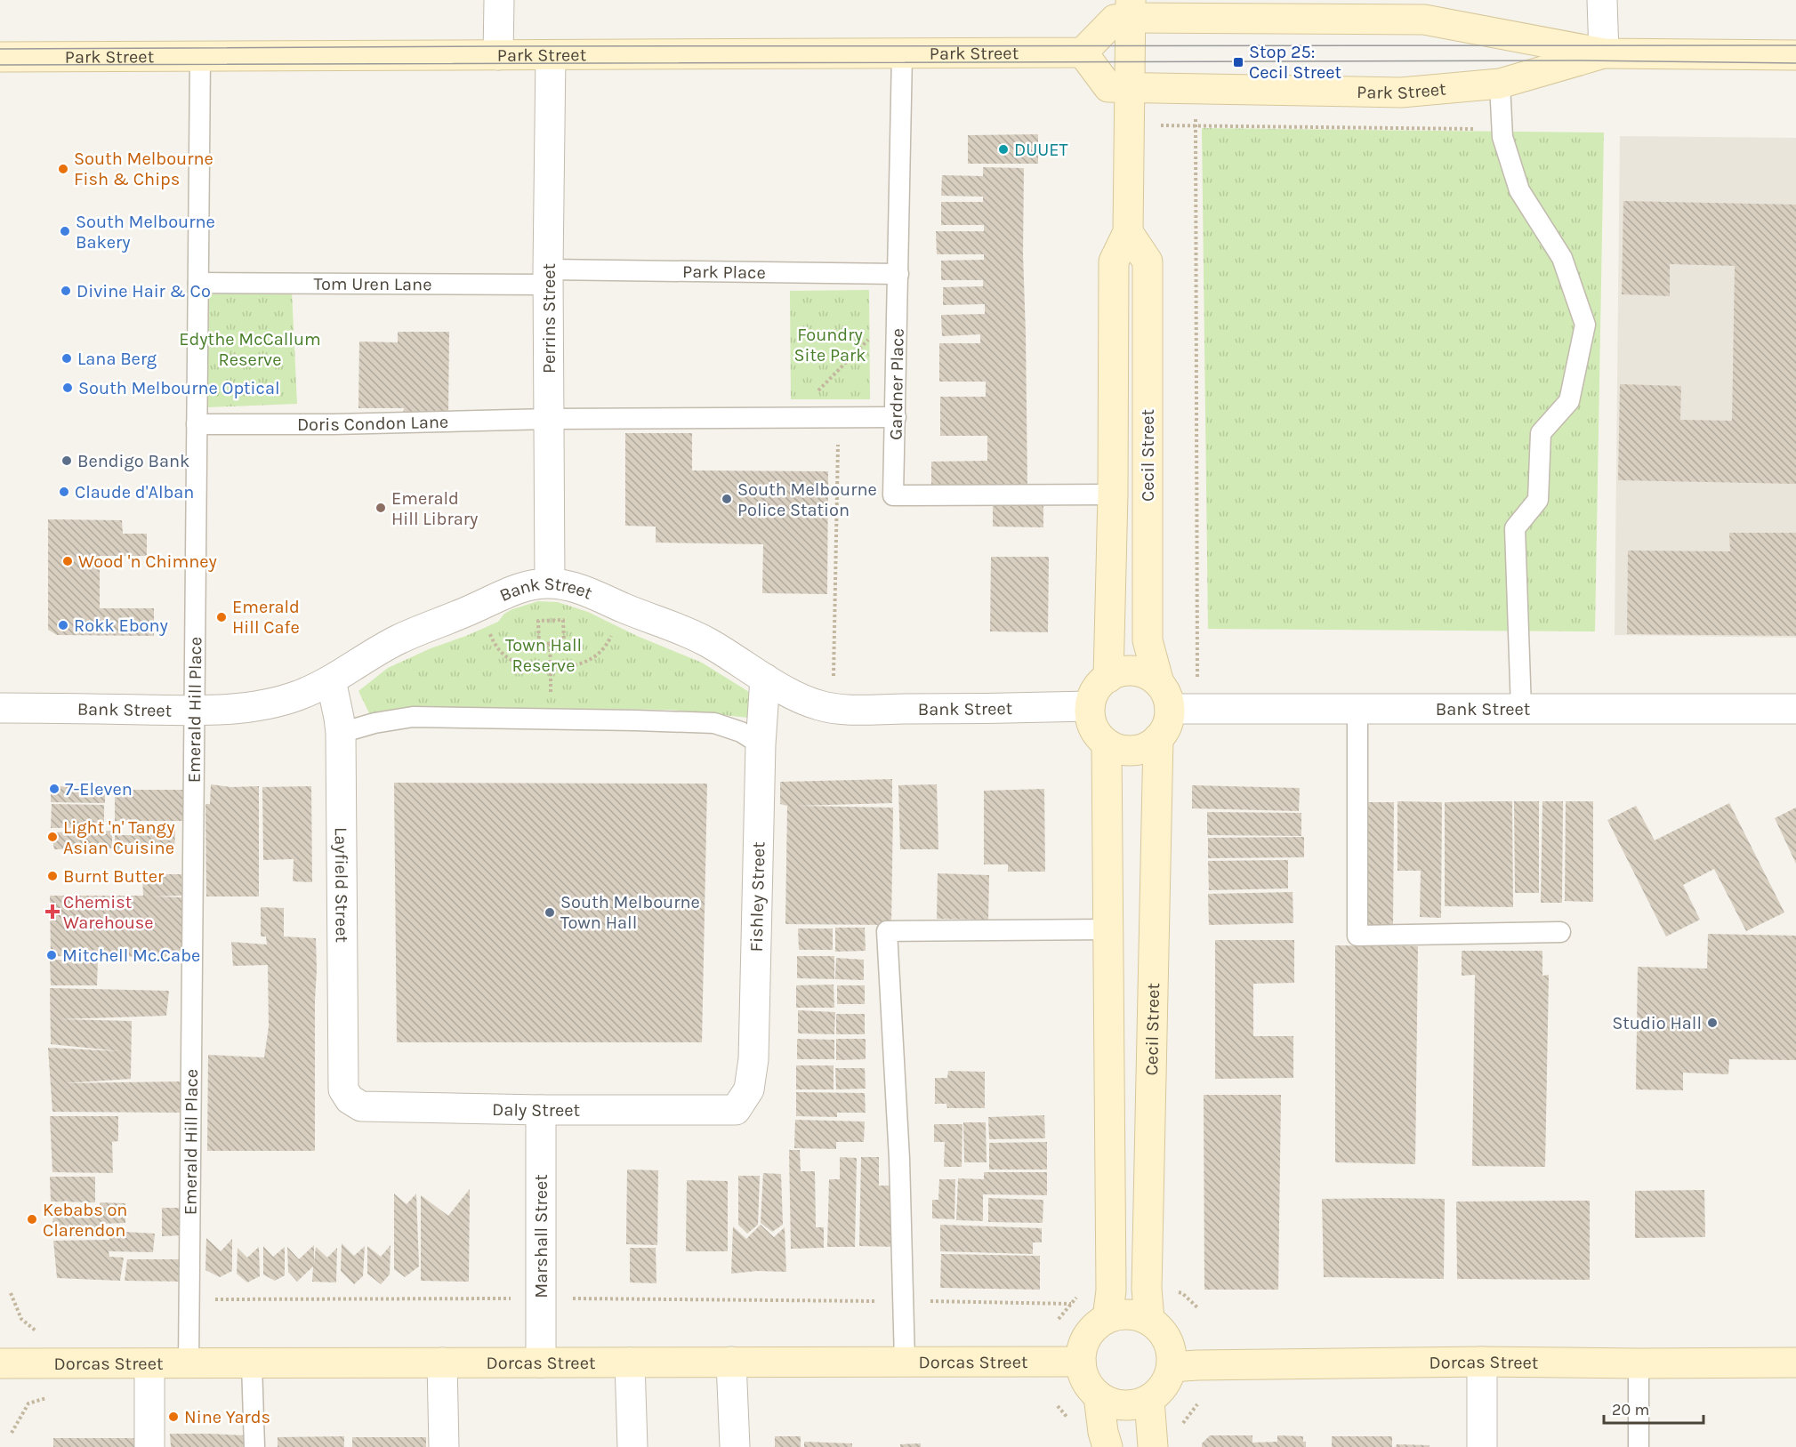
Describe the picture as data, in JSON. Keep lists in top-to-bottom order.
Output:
{
  "streets": {
    "street": [
      "Park Street",
      "Perrins Street",
      "Cecil Street",
      "Bank Street",
      "Layfield Street",
      "Fishley Street",
      "Daly Street",
      "Marshall Street",
      "Dorcas Street"
    ],
    "lane": [
      "Park Place",
      "Tom Uren Lane",
      "Gardner Place",
      "Doris Condon Lane",
      "Emerald Hill Place"
    ]
  },
  "crossings": [
    ["Park Street", "Perrins Street"],
    ["Park Street", "Gardner Place"],
    ["Park Street", "Cecil Street"],
    ["Park Street", "Emerald Hill Place"],
    ["Park Place", "Tom Uren Lane"],
    ["Park Place", "Perrins Street"],
    ["Park Place", "Gardner Place"],
    ["Tom Uren Lane", "Perrins Street"],
    ["Tom Uren Lane", "Emerald Hill Place"],
    ["Perrins Street", "Doris Condon Lane"],
    ["Perrins Street", "Bank Street"],
    ["Gardner Place", "Doris Condon Lane"],
    ["Gardner Place", "Cecil Street"],
    ["Doris Condon Lane", "Emerald Hill Place"],
    ["Cecil Street", "Bank Street"],
    ["Cecil Street", "Dorcas Street"],
    ["Bank Street", "Emerald Hill Place"],
    ["Bank Street", "Layfield Street"],
    ["Bank Street", "Fishley Street"],
    ["Emerald Hill Place", "Dorcas Street"],
    ["Layfield Street", "Daly Street"],
    ["Fishley Street", "Daly Street"],
    ["Daly Street", "Marshall Street"],
    ["Marshall Street", "Dorcas Street"]
  ],
  "parks": ["Foundry Site Park", "Edythe McCallum Reserve", "Town Hall Reserve"],
  "places": {
    "transit": ["Stop 25: Cecil Street"],
    "other": [
      "DUUET",
      "South Melbourne Fish & Chips",
      "South Melbourne Bakery",
      "Divine Hair & Co",
      "Lana Berg",
      "South Melbourne Optical",
      "Bendigo Bank",
      "Claude d'Alban",
      "South Melbourne Police Station",
      "Emerald Hill Library",
      "Wood 'n Chimney",
      "Emerald Hill Cafe",
      "Rokk Ebony",
      "7-Eleven",
      "Light 'n' Tangy Asian Cuisine",
      "Burnt Butter",
      "South Melbourne Town Hall",
      "Mitchell Mc.Cabe",
      "Studio Hall",
      "Kebabs on Clarendon",
      "Nine Yards"
    ],
    "health": ["Chemist Warehouse"]
  },
  "scale_bar": "20 m"
}
